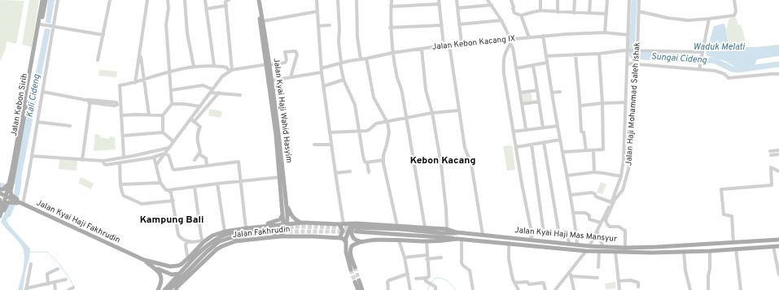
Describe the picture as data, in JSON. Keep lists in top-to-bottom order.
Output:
{
  "streets": {
    "main road": [
      "Jalan Kebon Sirih",
      "Jalan Kyai Haji Wahid Hasyim",
      "Jalan Kyai Haji Fakhrudin",
      "Jalan Fakhrudin",
      "Jalan Kyai Haji Mas Mansyur"
    ],
    "street": ["Jalan Kebon Kacang IX", "Jalan Haji Mohammad Saleh Ishak"]
  },
  "crossings": [
    ["Jalan Kebon Kacang IX", "Jalan Kyai Haji Wahid Hasyim"],
    ["Jalan Haji Mohammad Saleh Ishak", "Jalan Kyai Haji Mas Mansyur"],
    ["Jalan Kebon Sirih", "Jalan Kyai Haji Fakhrudin"],
    ["Jalan Kyai Haji Wahid Hasyim", "Jalan Fakhrudin"],
    ["Jalan Kyai Haji Fakhrudin", "Jalan Fakhrudin"],
    ["Jalan Fakhrudin", "Jalan Kyai Haji Mas Mansyur"]
  ],
  "districts": ["Kebon Kacang", "Kampung Bali"],
  "water": ["Waduk Melati", "Sungai Cideng", "Kali Cideng"]
}
